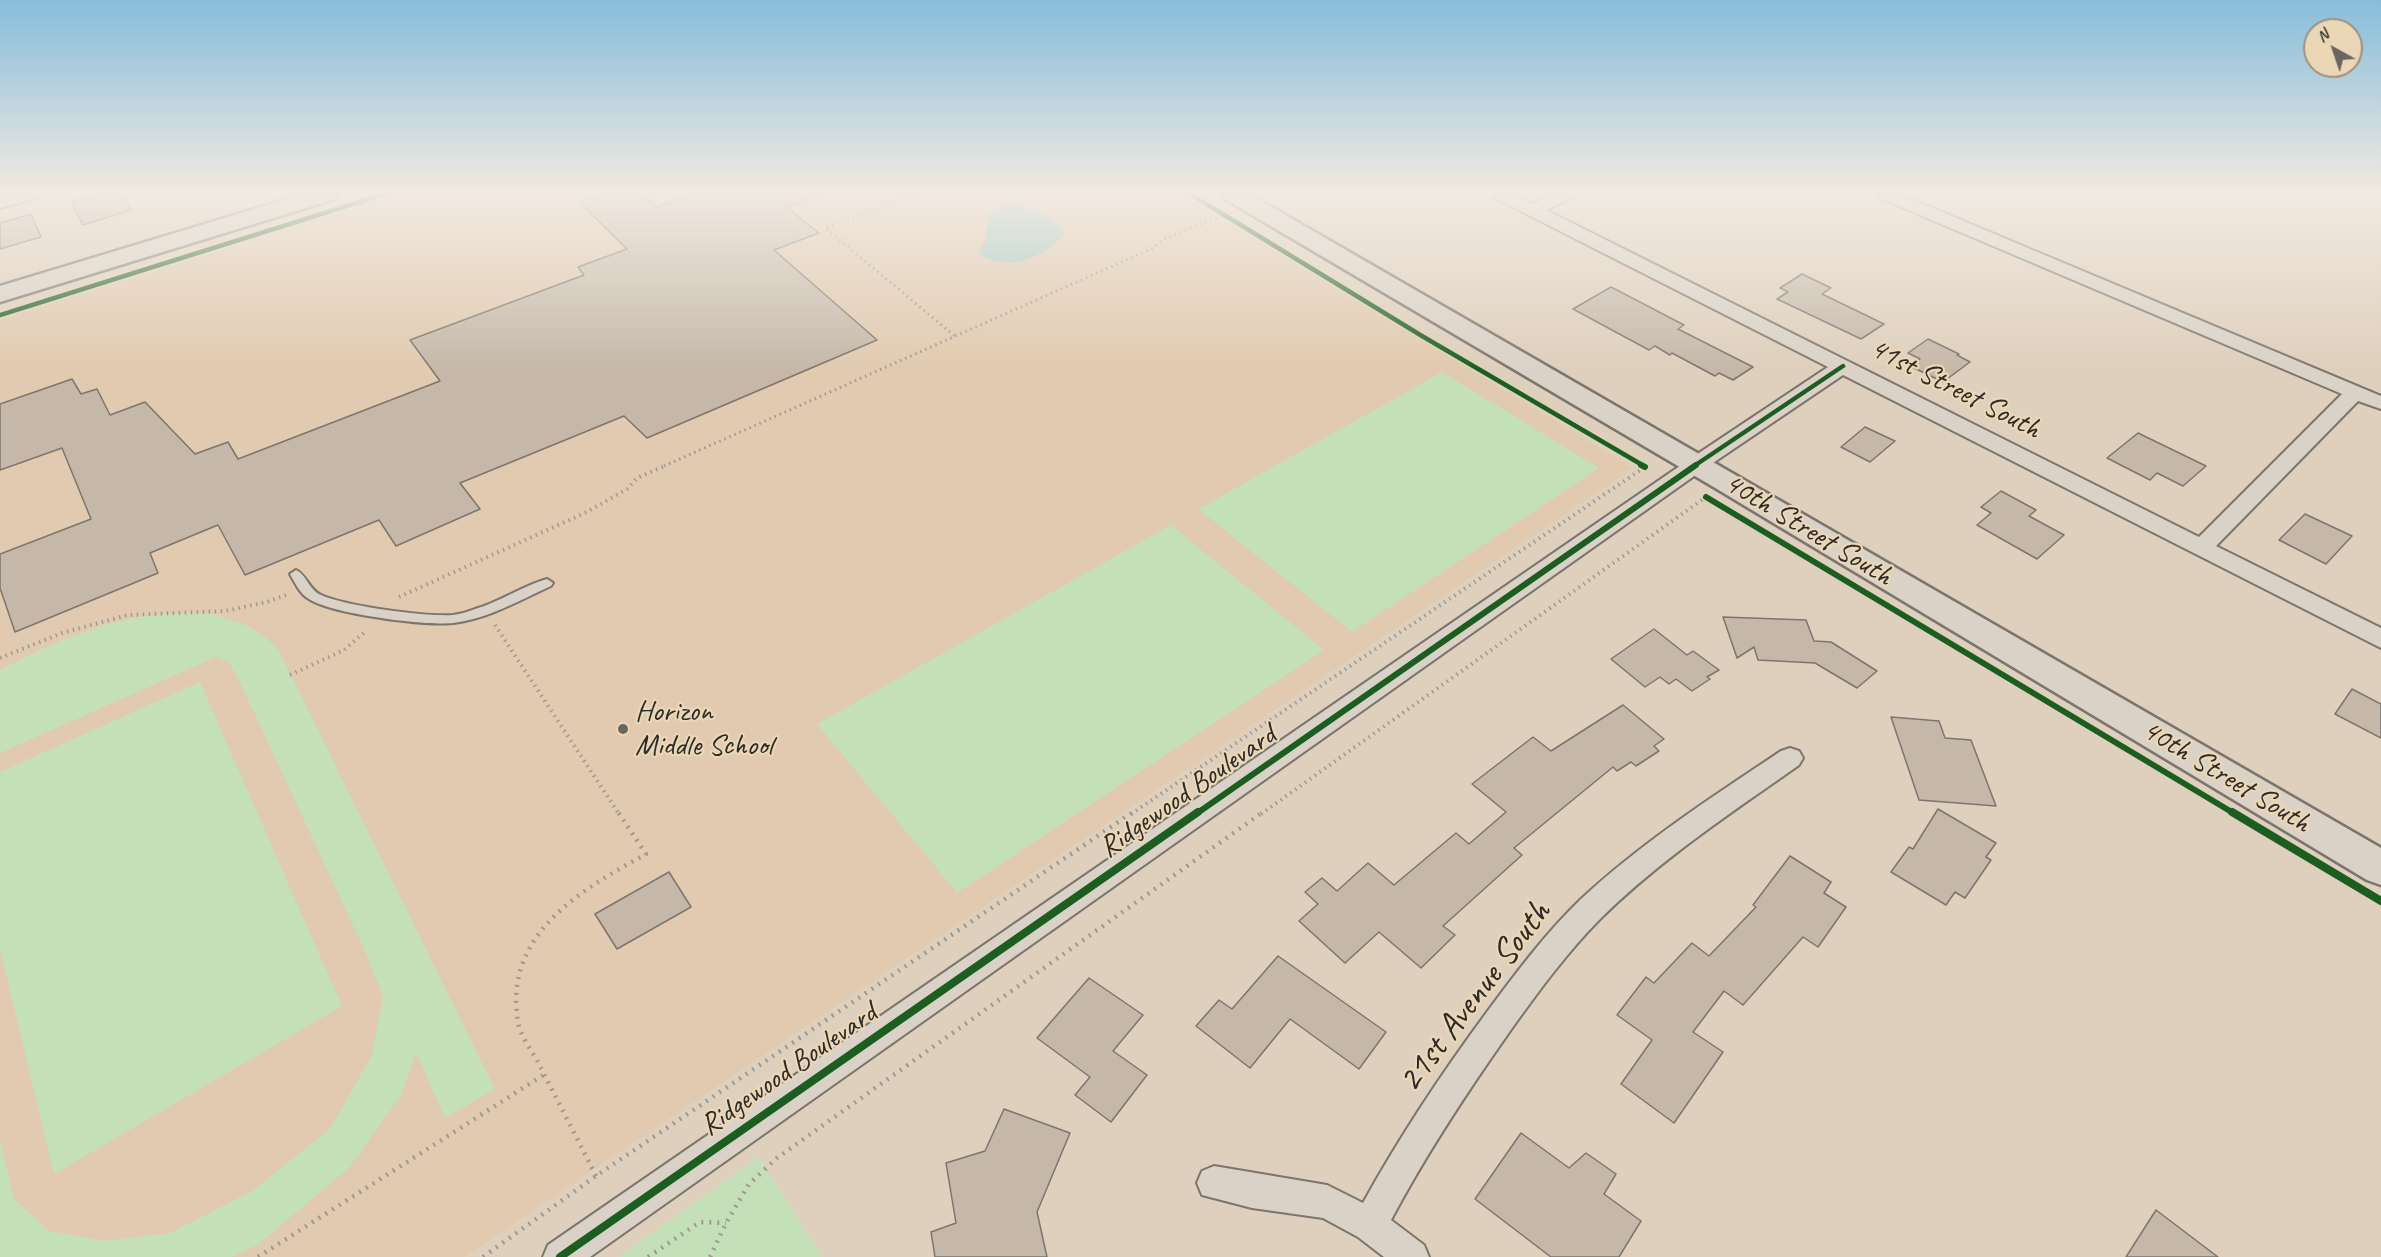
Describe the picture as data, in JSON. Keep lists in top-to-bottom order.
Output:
{
  "streets": {
    "street": [
      "41st Street South",
      "40th Street South",
      "Ridgewood Boulevard",
      "21st Avenue South"
    ]
  },
  "crossings": [
    ["41st Street South", "Ridgewood Boulevard"],
    ["40th Street South", "Ridgewood Boulevard"]
  ],
  "places": ["Horizon Middle School"],
  "north": "top left"
}
